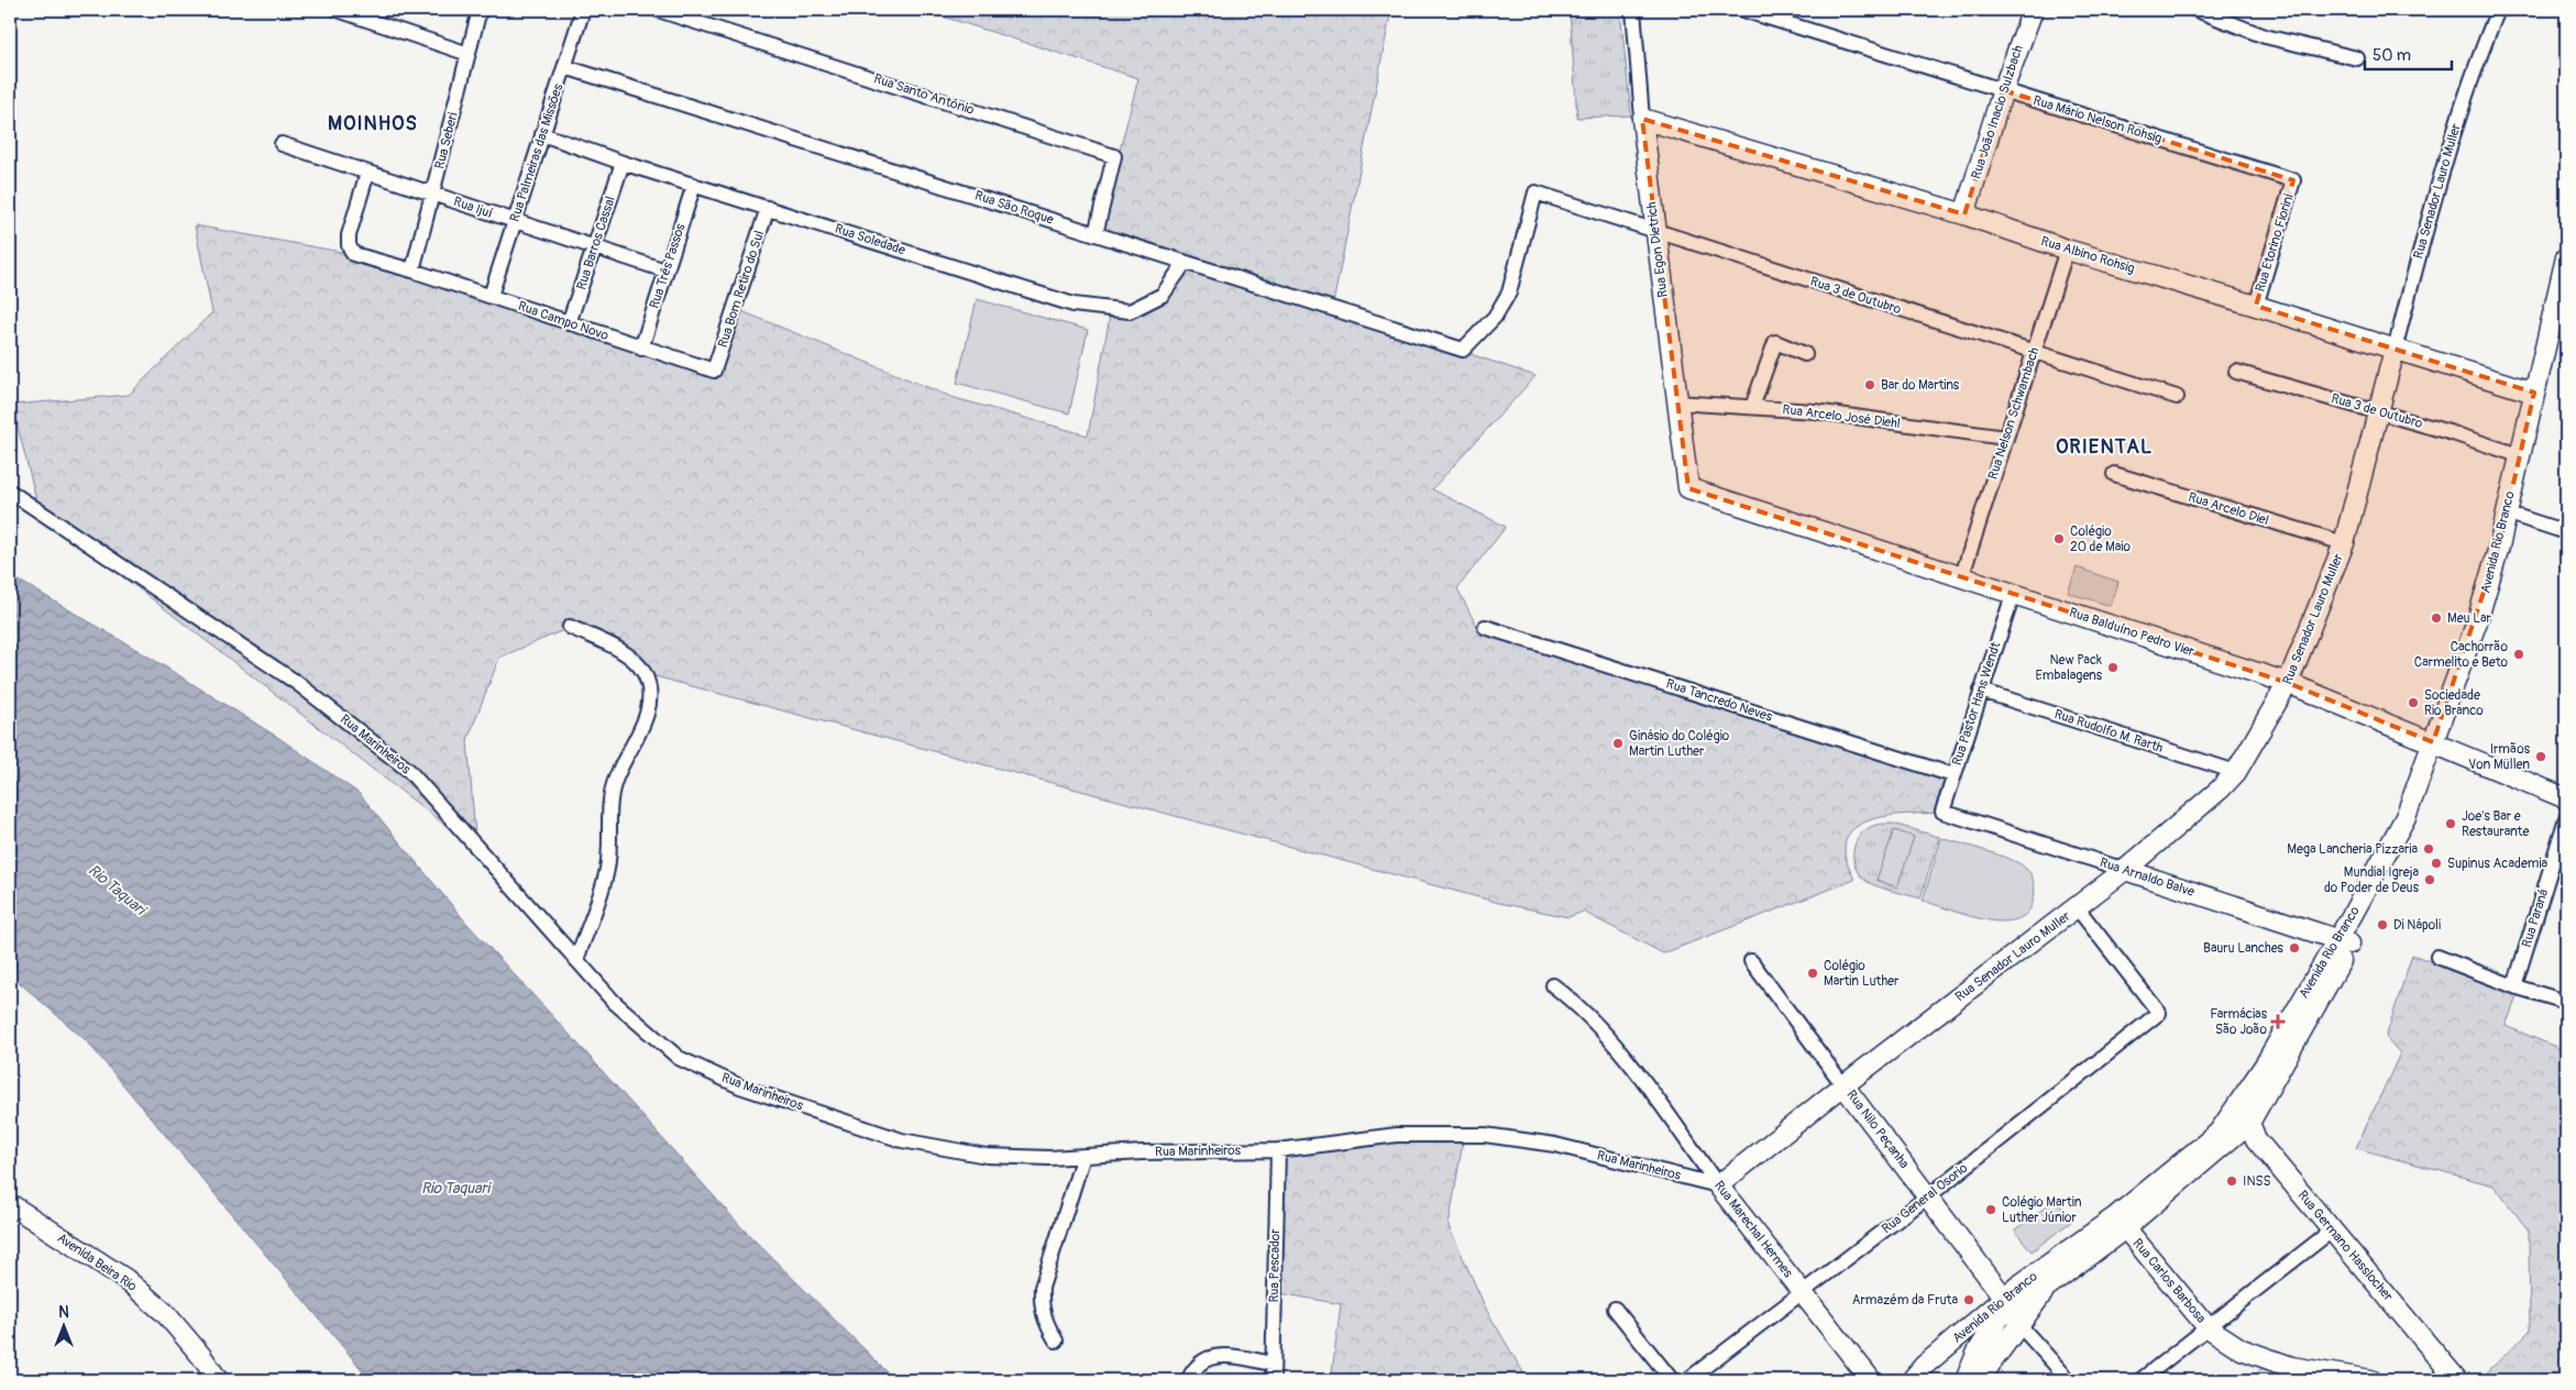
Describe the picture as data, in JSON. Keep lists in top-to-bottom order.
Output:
{
  "streets": {
    "street": [
      "Rua Santo Antônio",
      "Rua João Inacio Sulzbach",
      "Rua Mário Nelson Röhsig",
      "Rua Seberi",
      "Rua Palmeiras das Missões",
      "Rua Senador Lauro Muller",
      "Rua Ijuí",
      "Rua São Roque",
      "Rua Soledade",
      "Rua Barros Cassal",
      "Rua Etorino Fiorini",
      "Rua Egon Dietrich",
      "Rua Albino Rohsig",
      "Rua Três Passos",
      "Rua Bom Retiro do Sul",
      "Rua 3 de Outubro",
      "Rua Campo Novo",
      "Rua Nelson Schwambach",
      "Rua Arcelo José Diehl",
      "Rua Arcelo Diel",
      "Avenida Rio Branco",
      "Rua Balduíno Pedro Vier",
      "Rua Tancredo Neves",
      "Rua Pastor Hans Wendt",
      "Rua Rudolfo M. Rarth",
      "Rua Marinheiros",
      "Rua Arnaldo Balve",
      "Rua Paraná",
      "Rua Nilo Peçanha",
      "Rua General Osorio",
      "Rua Marechal Hermes",
      "Rua Germano Hasslocher",
      "Avenida Beira Rio",
      "Rua Pescador",
      "Rua Carlos Barbosa"
    ]
  },
  "crossings": [
    ["Rua Santo Antônio", "Rua São Roque"],
    ["Rua João Inacio Sulzbach", "Rua Mário Nelson Röhsig"],
    ["Rua João Inacio Sulzbach", "Rua Albino Rohsig"],
    ["Rua Mário Nelson Röhsig", "Rua Etorino Fiorini"],
    ["Rua Seberi", "Rua Ijuí"],
    ["Rua Seberi", "Rua Campo Novo"],
    ["Rua Palmeiras das Missões", "Rua Ijuí"],
    ["Rua Palmeiras das Missões", "Rua São Roque"],
    ["Rua Palmeiras das Missões", "Rua Soledade"],
    ["Rua Palmeiras das Missões", "Rua Campo Novo"],
    ["Rua Senador Lauro Muller", "Rua Albino Rohsig"],
    ["Rua Senador Lauro Muller", "Rua 3 de Outubro"],
    ["Rua Senador Lauro Muller", "Rua Arcelo Diel"],
    ["Rua Senador Lauro Muller", "Rua Balduíno Pedro Vier"],
    ["Rua Senador Lauro Muller", "Rua Rudolfo M. Rarth"],
    ["Rua Senador Lauro Muller", "Rua Marinheiros"],
    ["Rua Senador Lauro Muller", "Rua Arnaldo Balve"],
    ["Rua Senador Lauro Muller", "Rua Nilo Peçanha"],
    ["Rua Senador Lauro Muller", "Rua General Osorio"],
    ["Rua Senador Lauro Muller", "Rua Marechal Hermes"],
    ["Rua Ijuí", "Rua Barros Cassal"],
    ["Rua Ijuí", "Rua Três Passos"],
    ["Rua Ijuí", "Rua Campo Novo"],
    ["Rua São Roque", "Rua Soledade"],
    ["Rua São Roque", "Rua 3 de Outubro"],
    ["Rua Soledade", "Rua Barros Cassal"],
    ["Rua Soledade", "Rua Três Passos"],
    ["Rua Soledade", "Rua Bom Retiro do Sul"],
    ["Rua Barros Cassal", "Rua Campo Novo"],
    ["Rua Etorino Fiorini", "Rua Albino Rohsig"],
    ["Rua Egon Dietrich", "Rua Albino Rohsig"],
    ["Rua Egon Dietrich", "Rua 3 de Outubro"],
    ["Rua Egon Dietrich", "Rua Arcelo José Diehl"],
    ["Rua Egon Dietrich", "Rua Balduíno Pedro Vier"],
    ["Rua Albino Rohsig", "Rua Nelson Schwambach"],
    ["Rua Albino Rohsig", "Avenida Rio Branco"],
    ["Rua Três Passos", "Rua Campo Novo"],
    ["Rua Bom Retiro do Sul", "Rua Campo Novo"],
    ["Rua 3 de Outubro", "Rua Nelson Schwambach"],
    ["Rua 3 de Outubro", "Avenida Rio Branco"],
    ["Rua Nelson Schwambach", "Rua Arcelo José Diehl"],
    ["Rua Nelson Schwambach", "Rua Balduíno Pedro Vier"],
    ["Avenida Rio Branco", "Rua Balduíno Pedro Vier"],
    ["Avenida Rio Branco", "Rua Arnaldo Balve"],
    ["Avenida Rio Branco", "Rua Nilo Peçanha"],
    ["Avenida Rio Branco", "Rua Germano Hasslocher"],
    ["Avenida Rio Branco", "Rua Carlos Barbosa"],
    ["Rua Balduíno Pedro Vier", "Rua Pastor Hans Wendt"],
    ["Rua Tancredo Neves", "Rua Pastor Hans Wendt"],
    ["Rua Pastor Hans Wendt", "Rua Rudolfo M. Rarth"],
    ["Rua Pastor Hans Wendt", "Rua Arnaldo Balve"],
    ["Rua Marinheiros", "Rua Marechal Hermes"],
    ["Rua Marinheiros", "Rua Pescador"],
    ["Rua Nilo Peçanha", "Rua General Osorio"],
    ["Rua General Osorio", "Rua Marechal Hermes"]
  ],
  "districts": ["MOINHOS", "ORIENTAL"],
  "water": ["Rio Taquari"],
  "places": {
    "other": [
      "Bar do Martins",
      "Colégio 20 de Maio",
      "Meu Lar",
      "Cachorrão Carmelito e Beto",
      "New Pack Embalagens",
      "Sociedade Rio Branco",
      "Ginásio do Colégio Martin Luther",
      "Irmãos Von Müllen",
      "Joe's Bar e Restaurante",
      "Mega Lancheria Pizzaria",
      "Supinus Academia",
      "Mundial Igreja do Poder de Deus",
      "Di Nápoli",
      "Bauru Lanches",
      "Colégio Martin Luther",
      "INSS",
      "Colégio Martin Luther Júnior",
      "Armazém da Fruta"
    ],
    "health": ["Farmácias São João"]
  },
  "scale_bar": "50 m",
  "north": "top"
}
